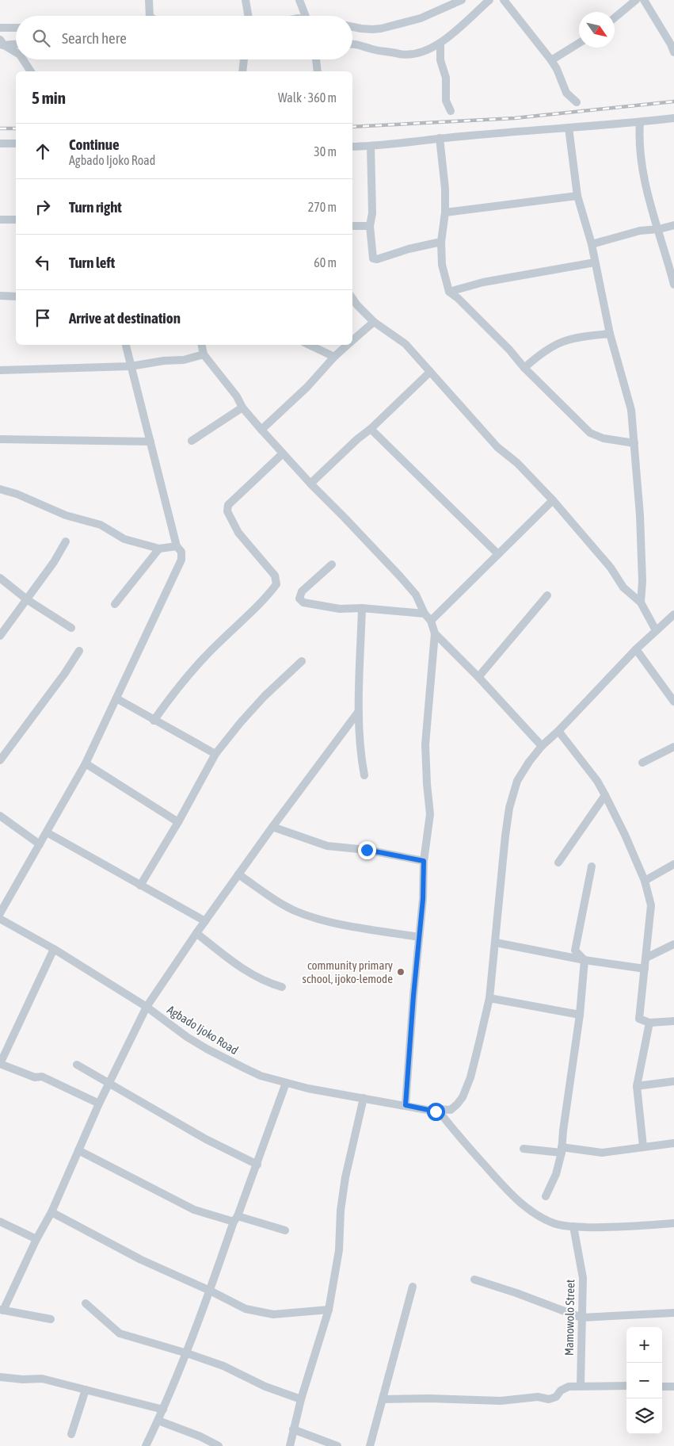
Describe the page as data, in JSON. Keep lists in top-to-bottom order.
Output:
{
  "streets": {
    "street": ["Agbado Ijoko Road", "Mamowolo Street"]
  },
  "places": ["community primary school, ijoko-lemode"],
  "north": "bottom right",
  "page": {
    "search": "Search here",
    "heading": ["5 min", "Walk · 360 m"],
    "list": [
      ["Continue", "Agbado Ijoko Road", "30 m"],
      ["Turn right", "270 m"],
      ["Turn left", "60 m"],
      "Arrive at destination"
    ],
    "map_buttons": ["+", "−"]
  }
}
